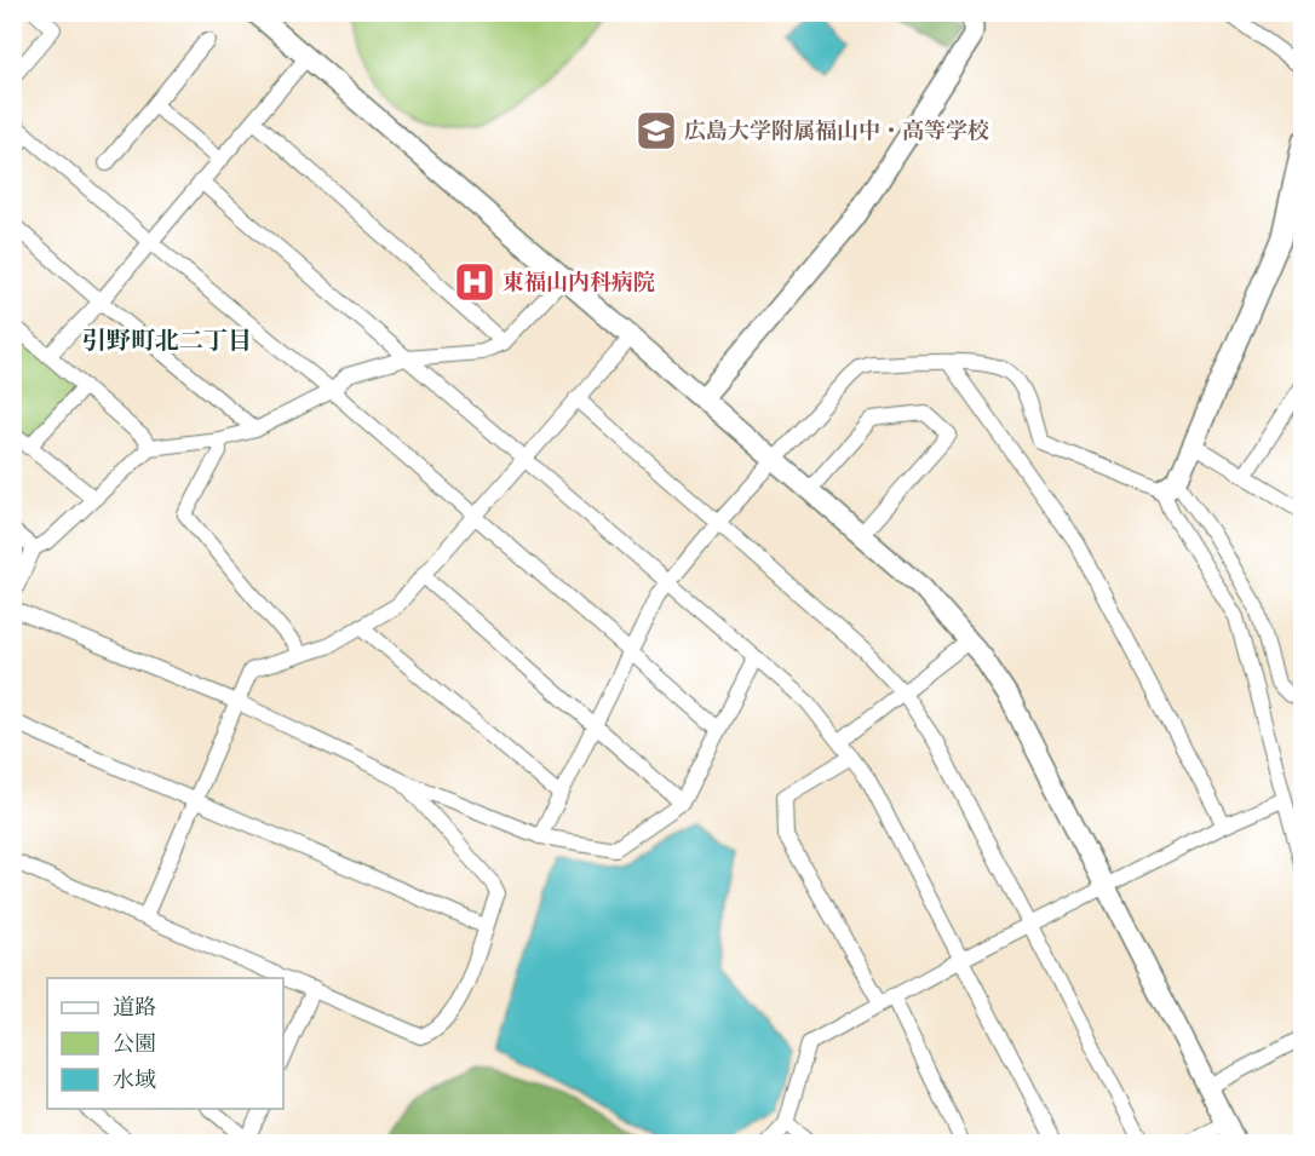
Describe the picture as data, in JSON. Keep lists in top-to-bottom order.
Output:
{
  "districts": ["引野町北二丁目"],
  "places": {
    "school or university": ["広島大学附属福山中・高等学校"],
    "hospital": ["東福山内科病院"]
  },
  "legend": ["道路", "公園", "水域"]
}
